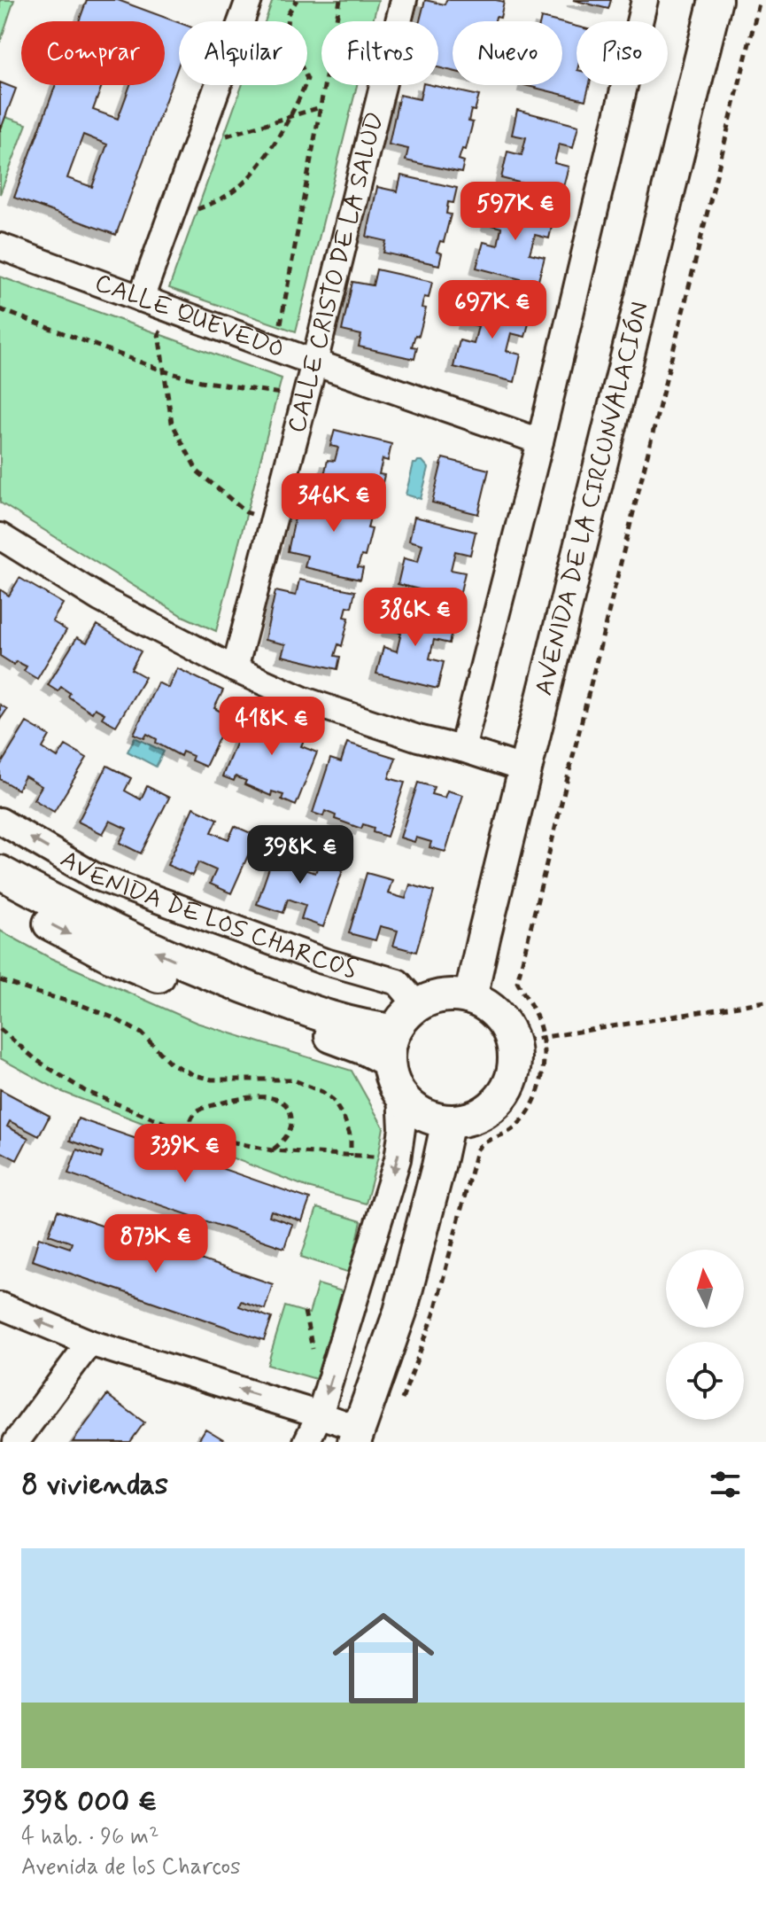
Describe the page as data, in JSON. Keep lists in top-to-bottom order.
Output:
{
  "streets": {
    "street": [
      "CALLE CRISTO DE LA SALUD",
      "CALLE QUEVEDO",
      "AVENIDA DE LA CIRCUNVALACIÓN",
      "AVENIDA DE LOS CHARCOS"
    ]
  },
  "crossings": [
    ["CALLE CRISTO DE LA SALUD", "CALLE QUEVEDO"],
    ["AVENIDA DE LA CIRCUNVALACIÓN", "AVENIDA DE LOS CHARCOS"]
  ],
  "north": "top",
  "page": {
    "chip": [
      "Comprar",
      "Alquilar",
      "Filtros",
      "Nuevo",
      "Piso"
    ],
    "price": [
      "597K €",
      "697K €",
      "346K €",
      "386K €",
      "418K €",
      "398K €",
      "339K €",
      "873K €"
    ],
    "heading": "8 viviendas",
    "list": [
      {
        "name": "398 000 €",
        "note": "4 hab. · 96 m² · Avenida de los Charcos"
      }
    ]
  }
}
